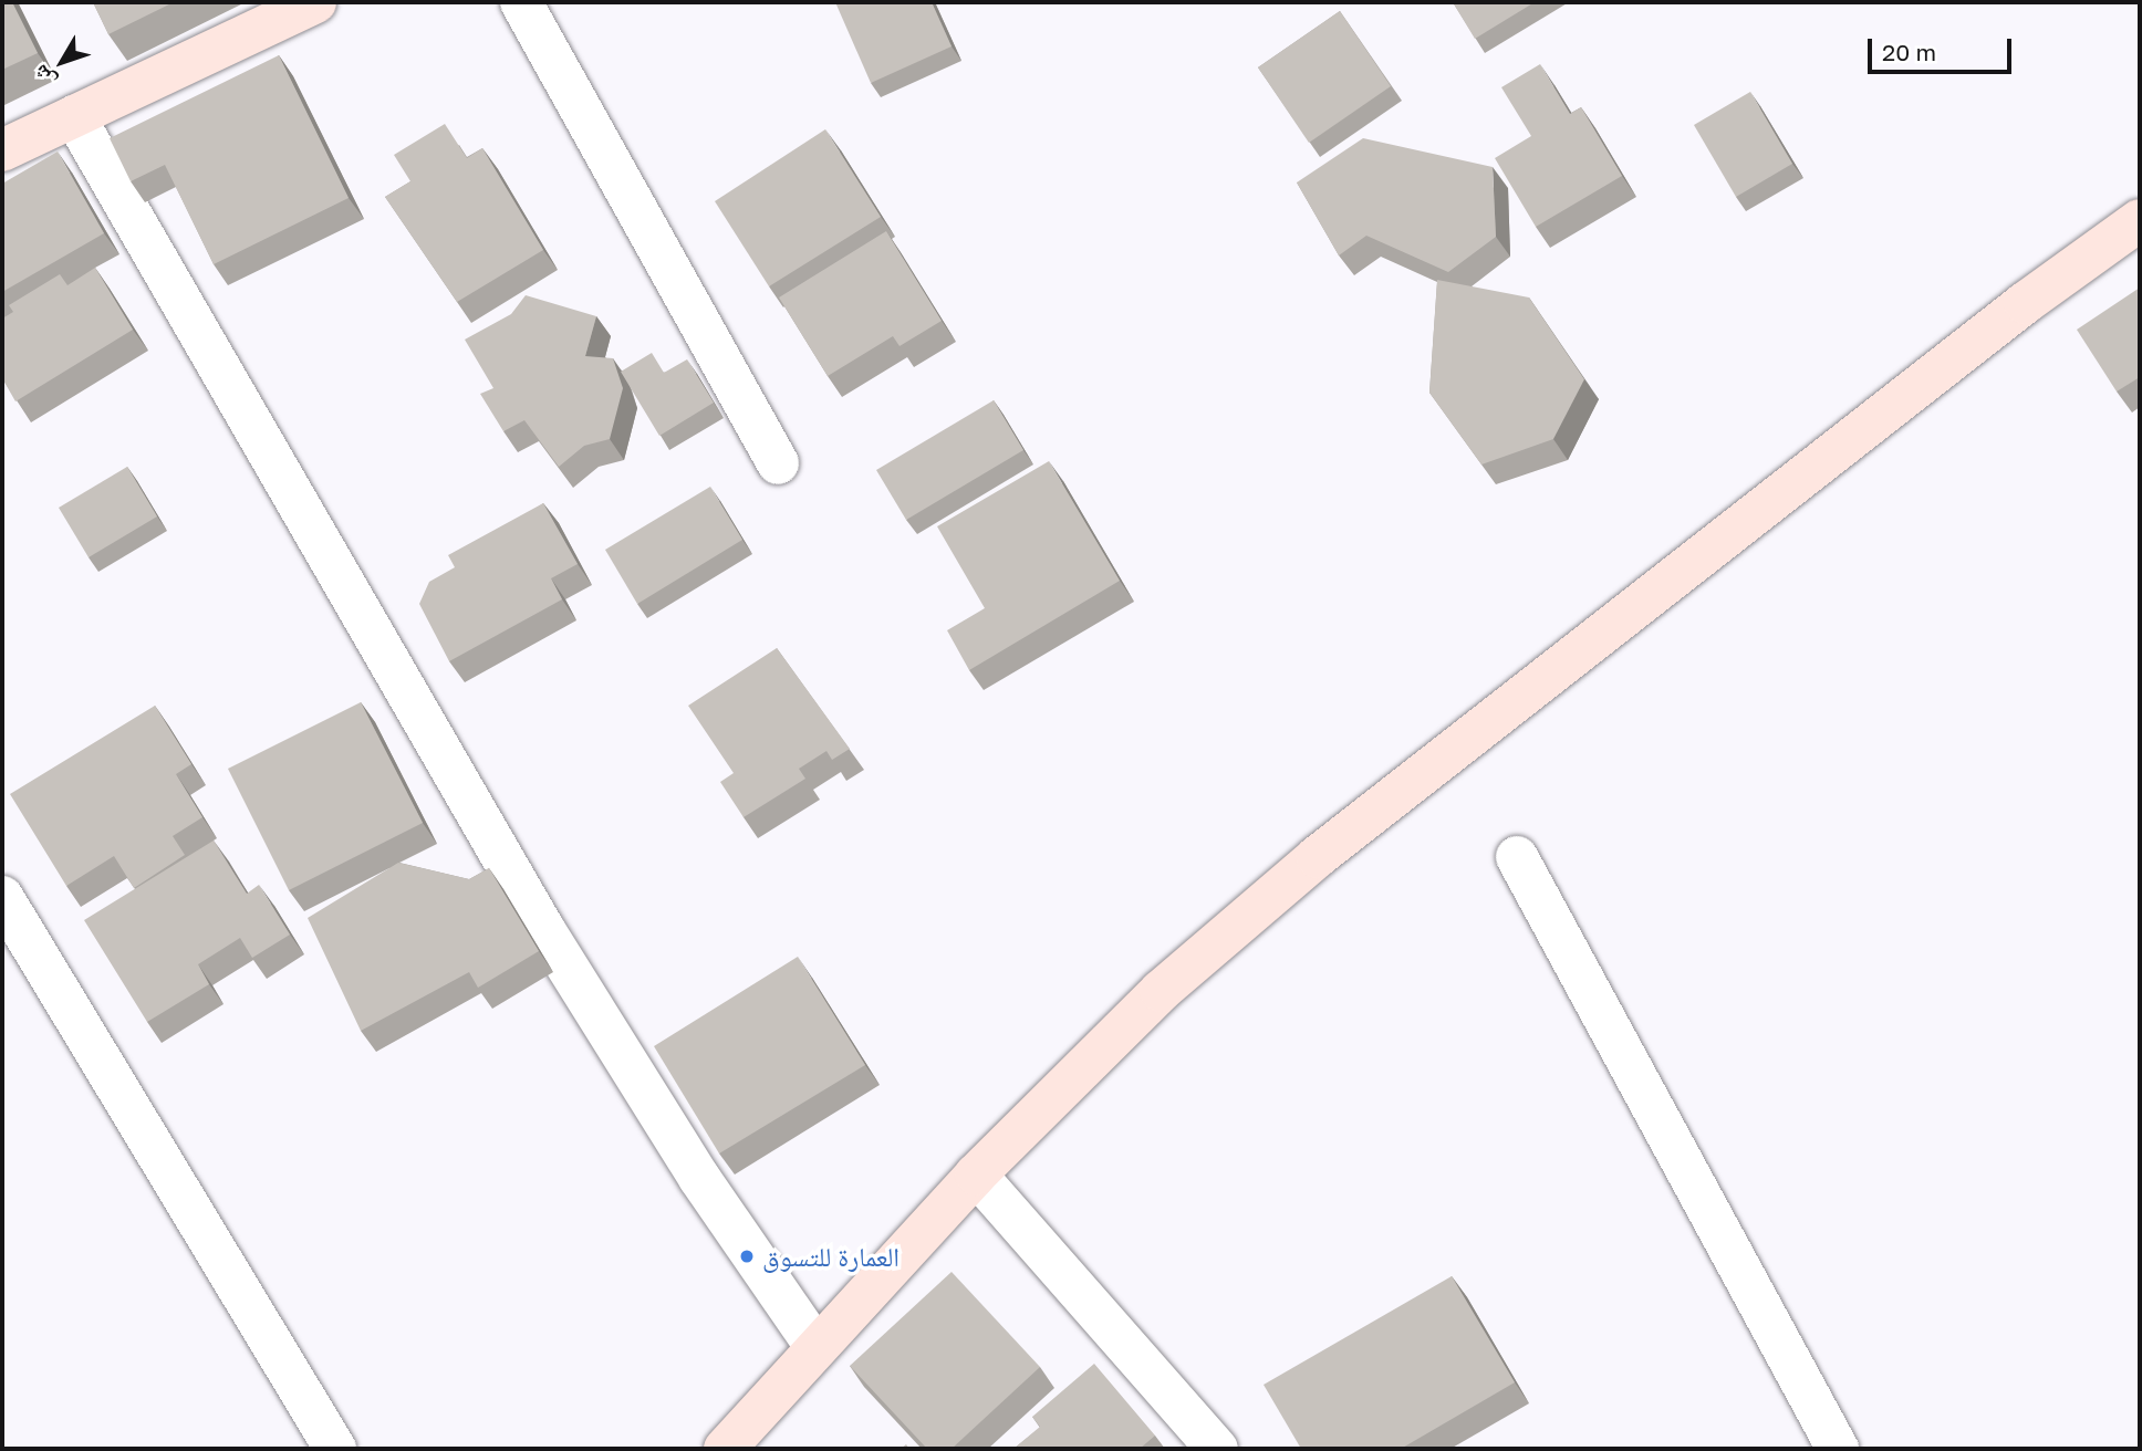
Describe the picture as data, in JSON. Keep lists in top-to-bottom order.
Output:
{
  "places": ["العمارة للتسوق"],
  "scale_bar": "20 m",
  "north": "bottom left"
}
